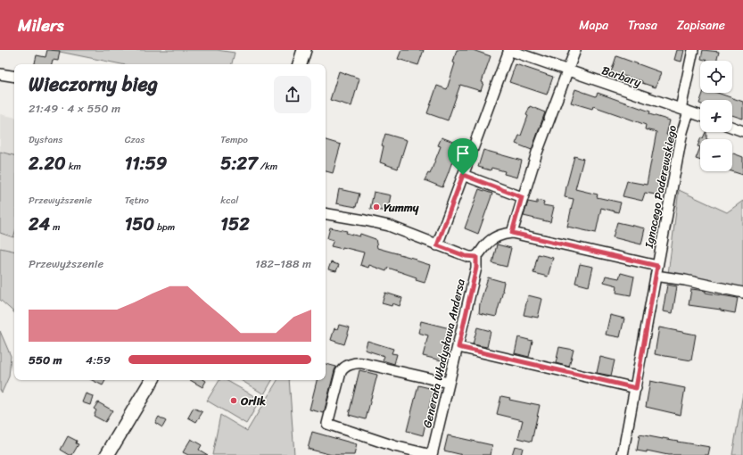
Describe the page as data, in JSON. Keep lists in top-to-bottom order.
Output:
{
  "streets": {
    "street": ["Barbary", "Ignacego Paderewskiego", "Generała Władysława Andersa"]
  },
  "crossings": [
    ["Barbary", "Ignacego Paderewskiego"]
  ],
  "places": ["Yummy", "Orlik"],
  "page": {
    "header": "Milers",
    "nav": ["Mapa", "Trasa", "Zapisane"],
    "map_buttons": ["+", "−"],
    "heading": ["Wieczorny bieg", "21:49 · 4 × 550 m"],
    "stats": [
      ["Dystans", "2.20 km"],
      ["Czas", "11:59"],
      ["Tempo", "5:27 /km"],
      ["Przewyższenie", "24 m"],
      ["Tętno", "150 bpm"],
      ["kcal", "152"]
    ],
    "chart": ["Przewyższenie", "182–188 m"],
    "list": [
      {
        "name": "550 m",
        "note": "4:59"
      }
    ]
  }
}
